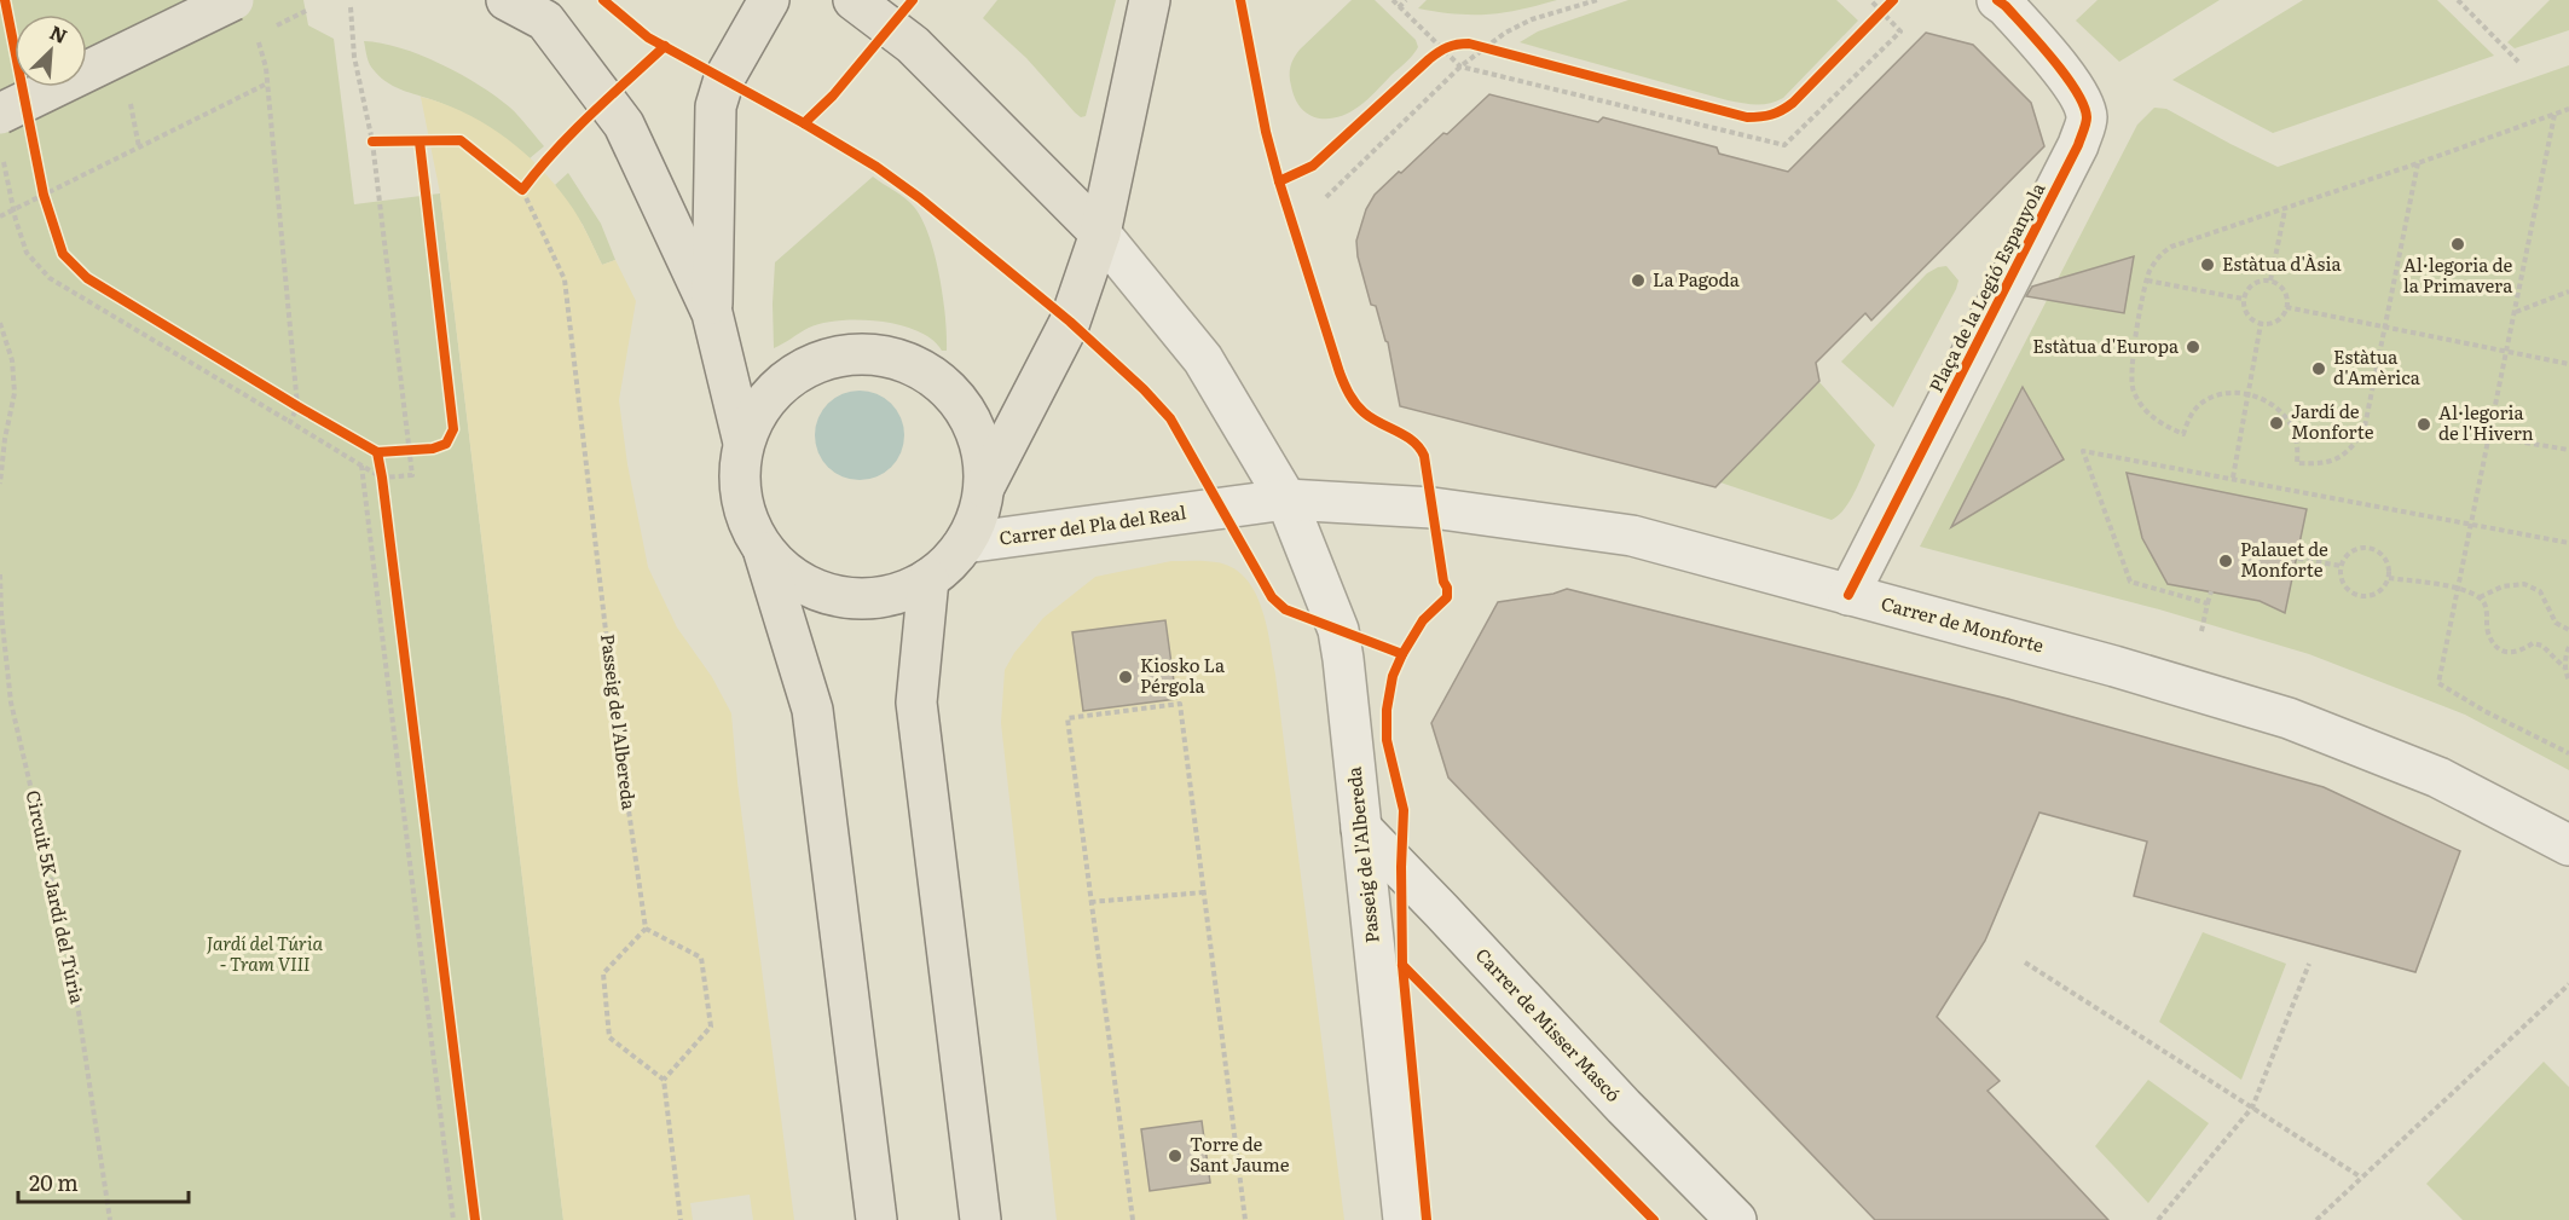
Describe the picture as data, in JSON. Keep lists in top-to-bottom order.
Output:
{
  "streets": {
    "street": [
      "Plaça de la Legió Espanyola",
      "Carrer del Pla del Real",
      "Carrer de Monforte",
      "Passeig de l'Albereda",
      "Carrer de Misser Mascó"
    ],
    "path": ["Circuit 5K Jardí del Túria"]
  },
  "crossings": [
    ["Plaça de la Legió Espanyola", "Carrer de Monforte"],
    ["Carrer del Pla del Real", "Carrer de Monforte"],
    ["Carrer del Pla del Real", "Passeig de l'Albereda"],
    ["Carrer de Monforte", "Passeig de l'Albereda"],
    ["Passeig de l'Albereda", "Carrer de Misser Mascó"]
  ],
  "parks": ["Jardí del Túria - Tram VIII"],
  "places": [
    "Al·legoria de la Primavera",
    "Estàtua d'Àsia",
    "La Pagoda",
    "Estàtua d'Europa",
    "Estàtua d'Amèrica",
    "Jardí de Monforte",
    "Al·legoria de l'Hivern",
    "Palauet de Monforte",
    "Kiosko La Pérgola",
    "Torre de Sant Jaume"
  ],
  "scale_bar": "20 m",
  "north": "top right"
}
